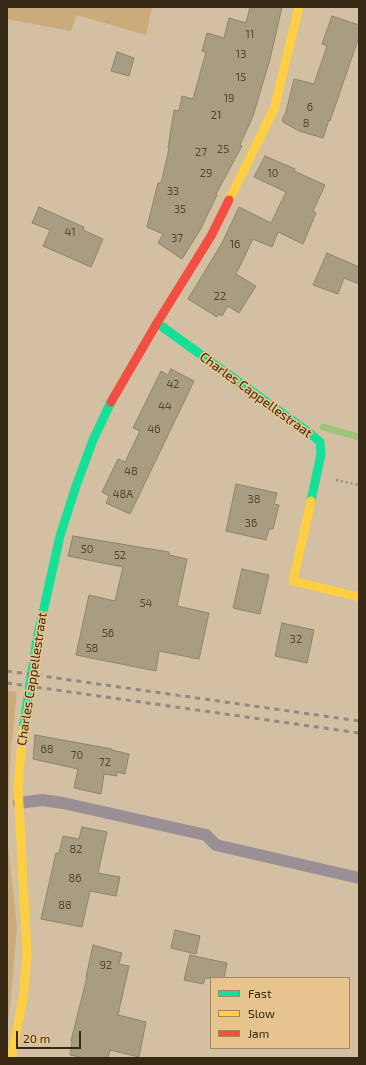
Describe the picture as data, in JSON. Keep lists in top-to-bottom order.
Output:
{
  "streets": {
    "street": ["Charles Cappellestraat"]
  },
  "house_numbers": [
    "11",
    "13",
    "15",
    "19",
    "6",
    "21",
    "8",
    "25",
    "27",
    "29",
    "10",
    "33",
    "35",
    "41",
    "37",
    "16",
    "22",
    "42",
    "44",
    "46",
    "48",
    "48A",
    "38",
    "36",
    "50",
    "52",
    "54",
    "56",
    "32",
    "58",
    "68",
    "70",
    "72",
    "82",
    "86",
    "88",
    "92"
  ],
  "legend": ["Fast", "Slow", "Jam"],
  "scale_bar": "20 m"
}
